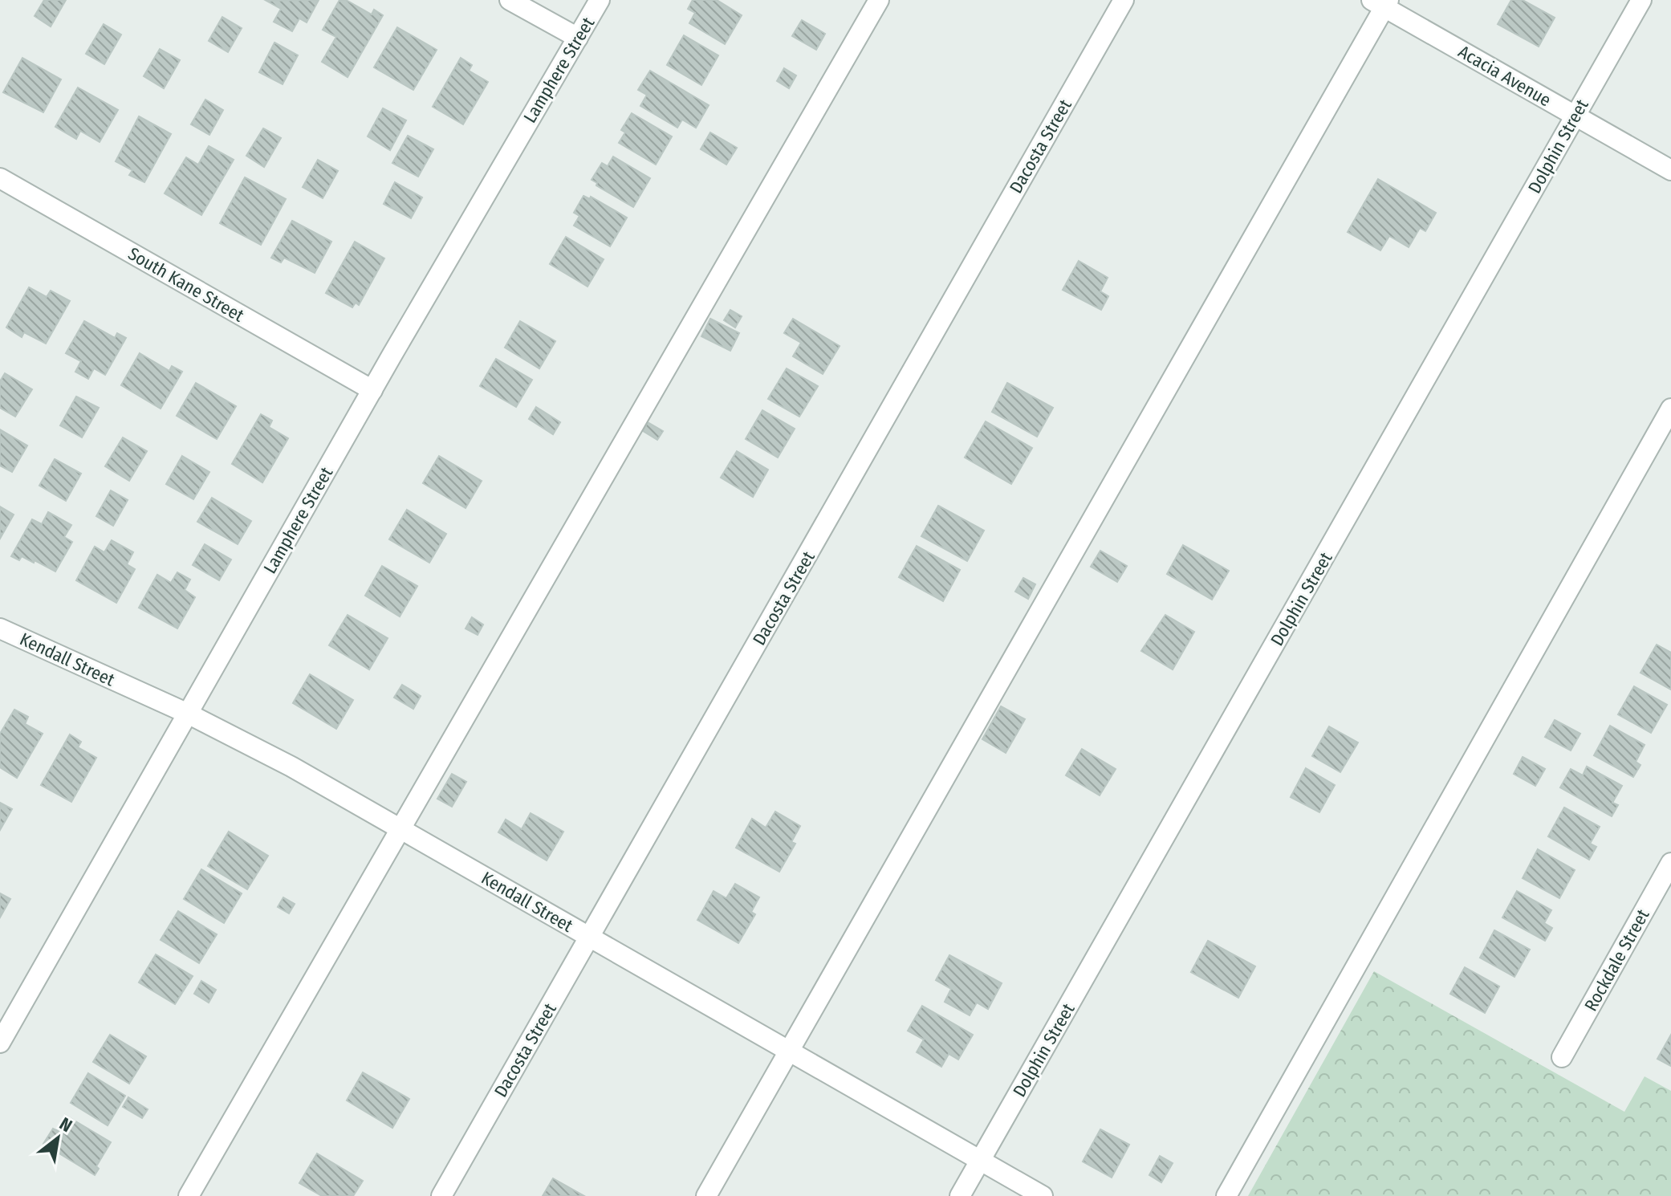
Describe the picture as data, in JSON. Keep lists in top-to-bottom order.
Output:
{
  "streets": {
    "street": [
      "Lamphere Street",
      "Acacia Avenue",
      "Dacosta Street",
      "Dolphin Street",
      "South Kane Street",
      "Kendall Street",
      "Rockdale Street"
    ]
  },
  "crossings": [
    ["Lamphere Street", "South Kane Street"],
    ["Lamphere Street", "Kendall Street"],
    ["Acacia Avenue", "Dolphin Street"],
    ["Dacosta Street", "Kendall Street"],
    ["Dolphin Street", "Kendall Street"]
  ],
  "north": "top right"
}
